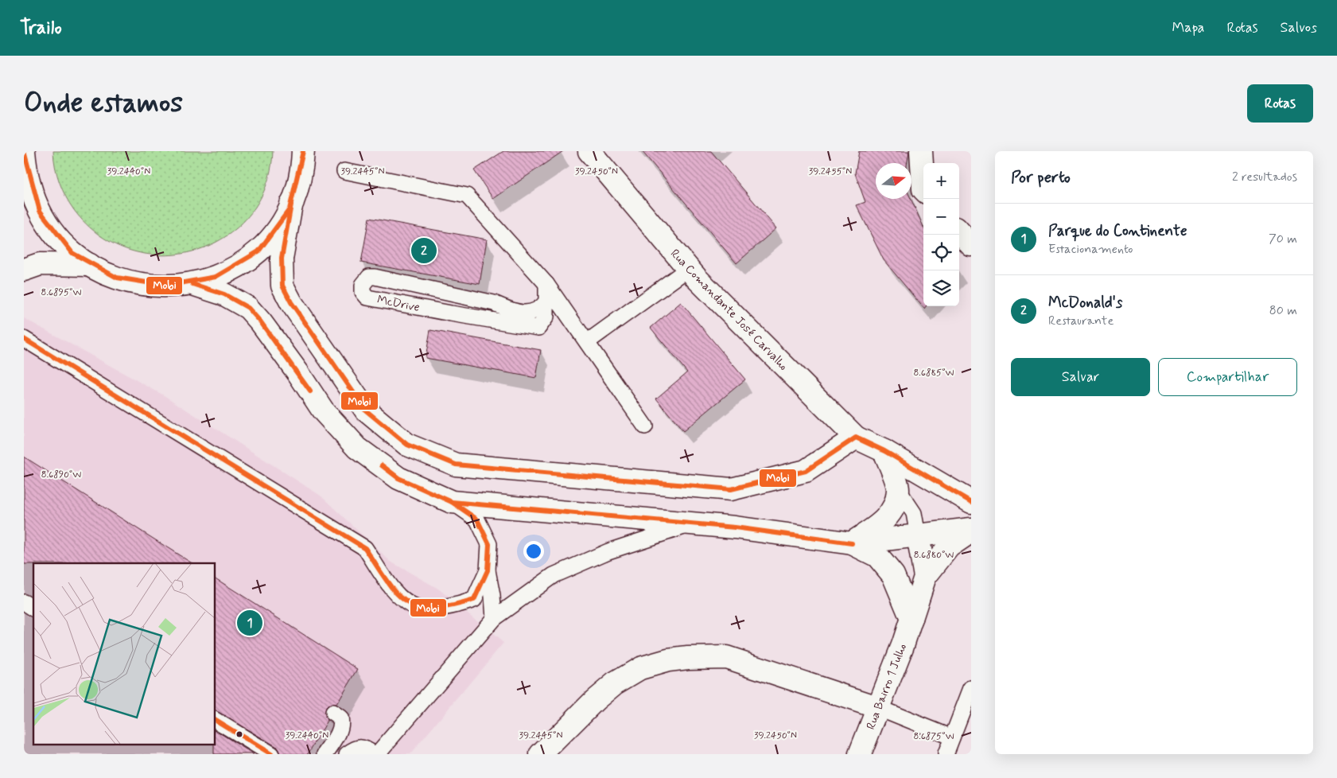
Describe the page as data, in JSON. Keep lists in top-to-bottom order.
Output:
{
  "streets": {
    "street": ["Rua Comandante José Carvalho", "Rua Bairro 1 Julho"],
    "lane": ["McDrive"]
  },
  "lines": ["transit line Mobi"],
  "north": "right",
  "page": {
    "header": "Trailo",
    "nav": ["Mapa", "Rotas", "Salvos"],
    "buttons": [
      "Rotas",
      ["Salvar", "Compartilhar"]
    ],
    "title": "Onde estamos",
    "heading": ["Por perto", "2 resultados"],
    "map_buttons": ["+", "−"],
    "list": [
      {
        "mark": "1",
        "name": "Parque do Continente",
        "note": "Estacionamento",
        "value": "70 m"
      },
      {
        "mark": "2",
        "name": "McDonald's",
        "note": "Restaurante",
        "value": "80 m"
      }
    ],
    "pins": ["2", "1"]
  },
  "coordinates": [
    "39.2440°N",
    "39.2445°N",
    "39.2450°N",
    "39.2455°N",
    "8.6895°W",
    "8.6885°W",
    "8.6890°W",
    "8.6880°W",
    "8.6875°W"
  ]
}
